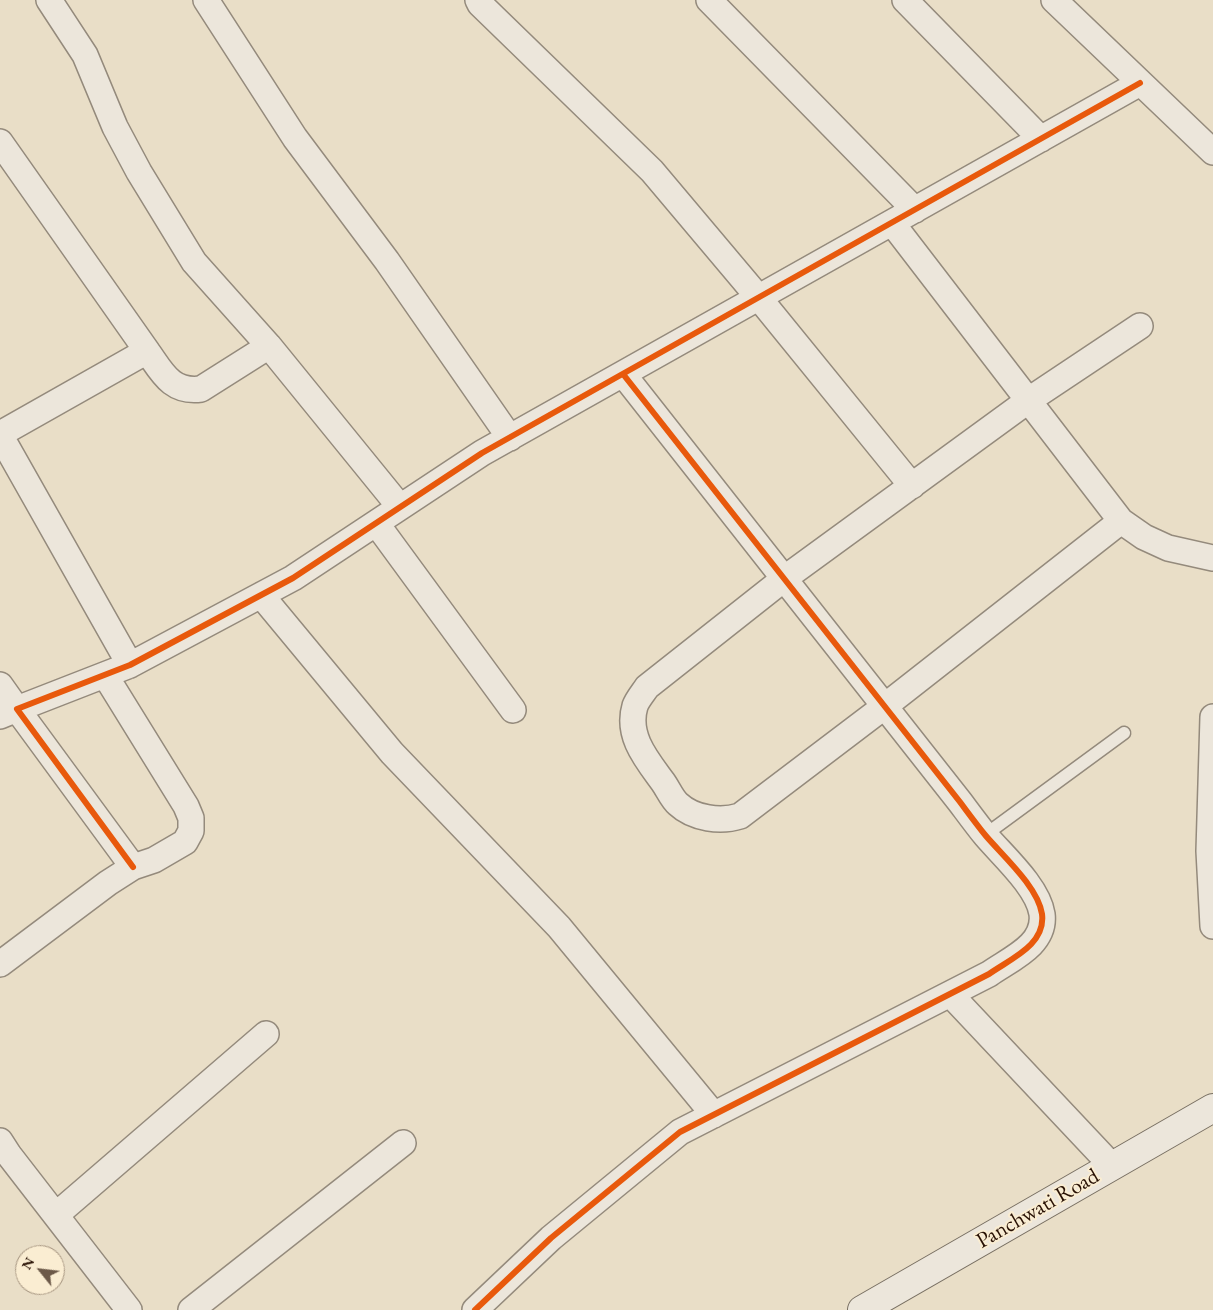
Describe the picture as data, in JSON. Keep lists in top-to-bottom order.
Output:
{
  "streets": {
    "street": ["Panchwati Road"]
  },
  "north": "top left"
}
